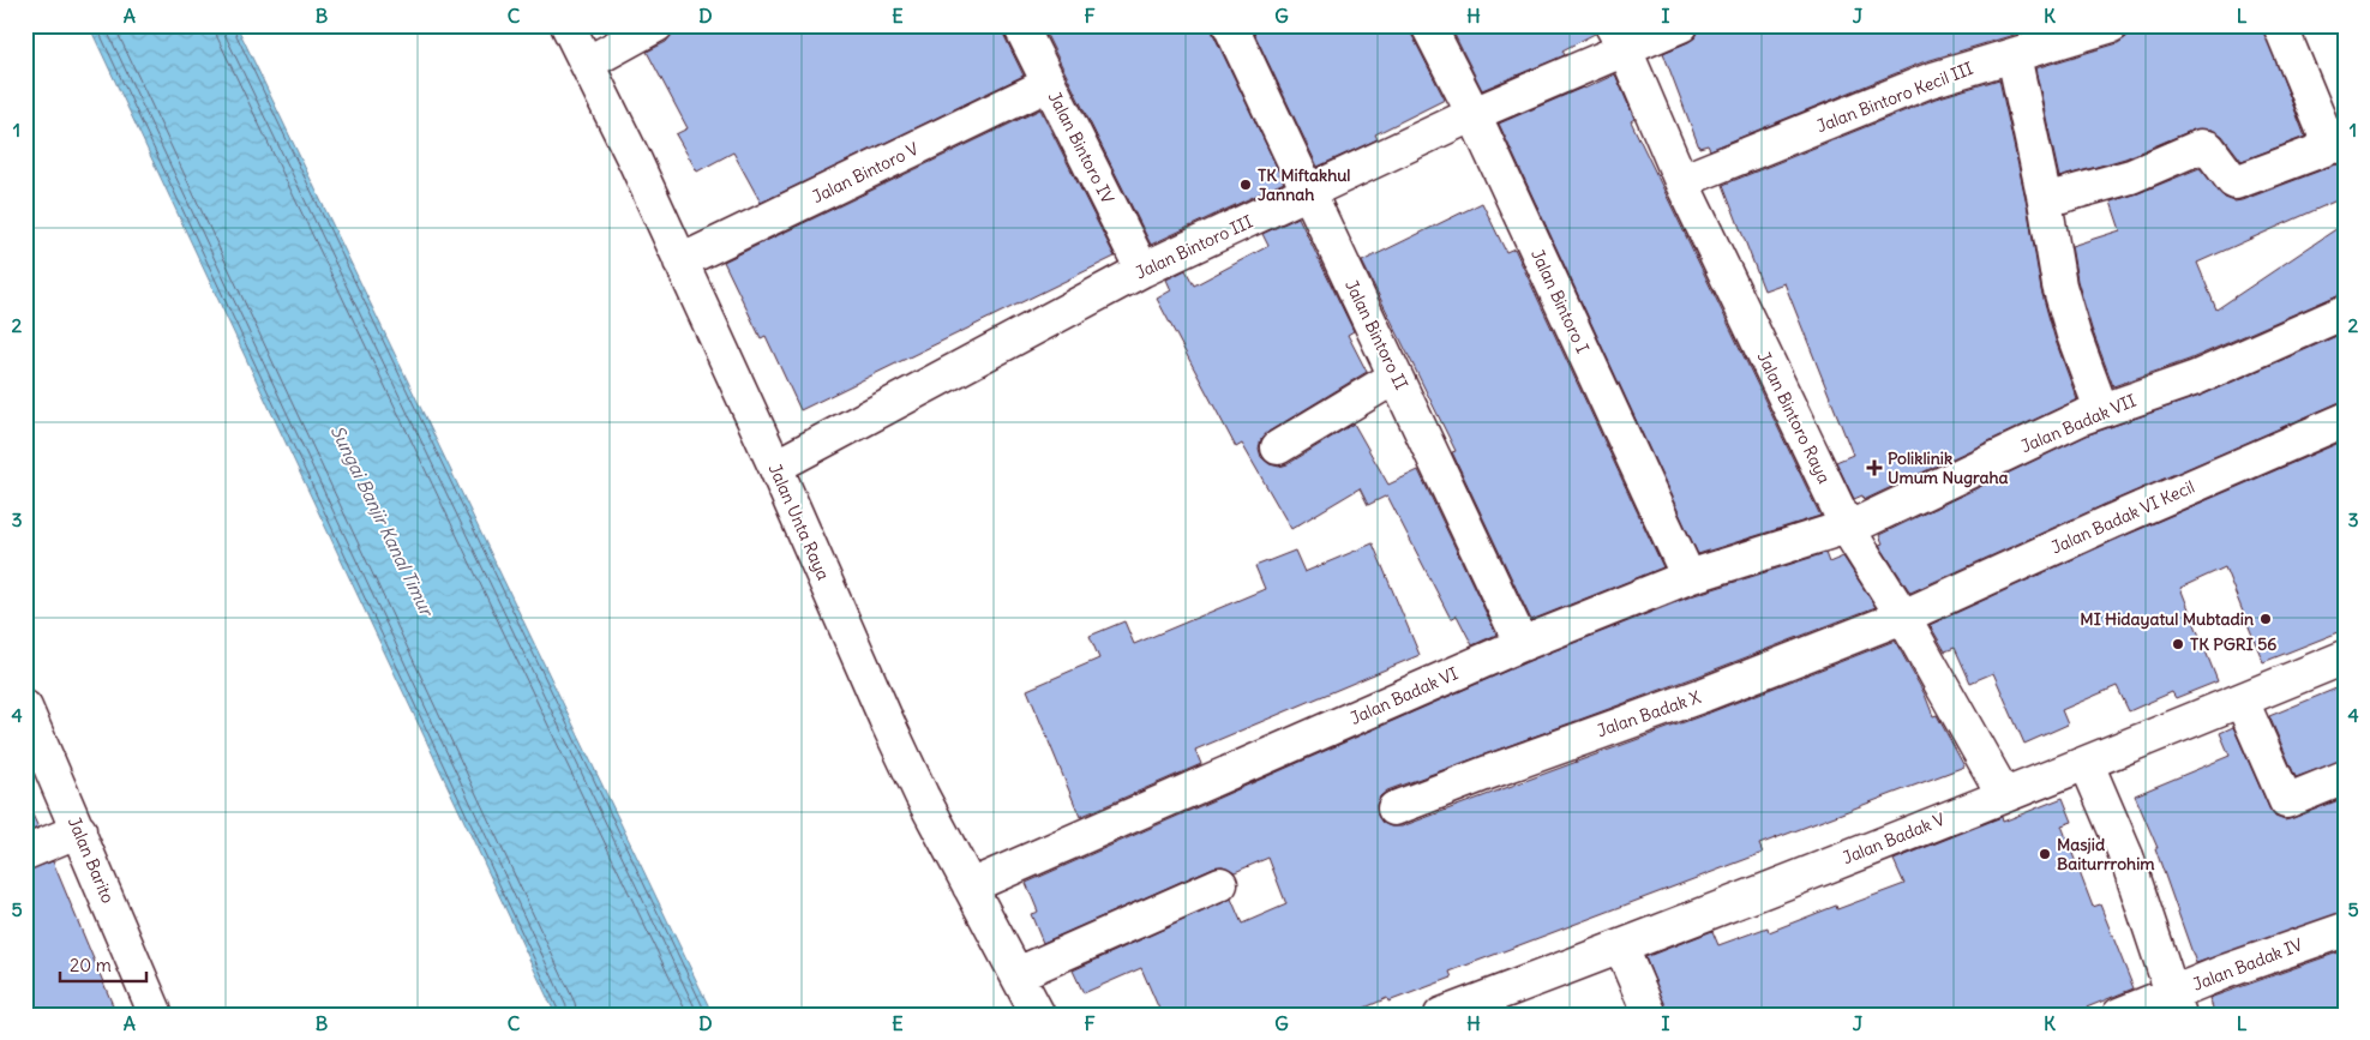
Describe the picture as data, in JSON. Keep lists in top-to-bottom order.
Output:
{
  "streets": {
    "street": [
      "Jalan Bintoro Kecil III",
      "Jalan Bintoro IV",
      "Jalan Bintoro V",
      "Jalan Bintoro III",
      "Jalan Bintoro I",
      "Jalan Bintoro II",
      "Jalan Bintoro Raya",
      "Jalan Badak VII",
      "Jalan Badak VI Kecil",
      "Jalan Unta Raya",
      "Jalan Badak VI",
      "Jalan Badak X",
      "Jalan Badak V",
      "Jalan Barito",
      "Jalan Badak IV"
    ]
  },
  "crossings": [
    ["Jalan Bintoro Kecil III", "Jalan Bintoro Raya"],
    ["Jalan Bintoro IV", "Jalan Bintoro V"],
    ["Jalan Bintoro IV", "Jalan Bintoro III"],
    ["Jalan Bintoro V", "Jalan Unta Raya"],
    ["Jalan Bintoro III", "Jalan Bintoro I"],
    ["Jalan Bintoro III", "Jalan Bintoro II"],
    ["Jalan Bintoro III", "Jalan Bintoro Raya"],
    ["Jalan Bintoro III", "Jalan Unta Raya"],
    ["Jalan Bintoro I", "Jalan Badak VI"],
    ["Jalan Bintoro II", "Jalan Badak VI"],
    ["Jalan Bintoro Raya", "Jalan Badak VII"],
    ["Jalan Bintoro Raya", "Jalan Badak VI Kecil"],
    ["Jalan Bintoro Raya", "Jalan Badak VI"],
    ["Jalan Bintoro Raya", "Jalan Badak X"],
    ["Jalan Bintoro Raya", "Jalan Badak V"],
    ["Jalan Badak VII", "Jalan Badak VI"],
    ["Jalan Badak VI Kecil", "Jalan Badak X"],
    ["Jalan Unta Raya", "Jalan Badak VI"]
  ],
  "water": ["Sungai Banjir Kanal Timur"],
  "places": {
    "other": [
      "TK Miftakhul Jannah",
      "MI Hidayatul Mubtadin",
      "TK PGRI 56",
      "Masjid Baiturrrohim"
    ],
    "health": ["Poliklinik Umum Nugraha"]
  },
  "scale_bar": "20 m",
  "grid": {
    "columns": [
      "A",
      "B",
      "C",
      "D",
      "E",
      "F",
      "G",
      "H",
      "I",
      "J",
      "K",
      "L"
    ],
    "rows": [
      "1",
      "2",
      "3",
      "4",
      "5"
    ]
  }
}
